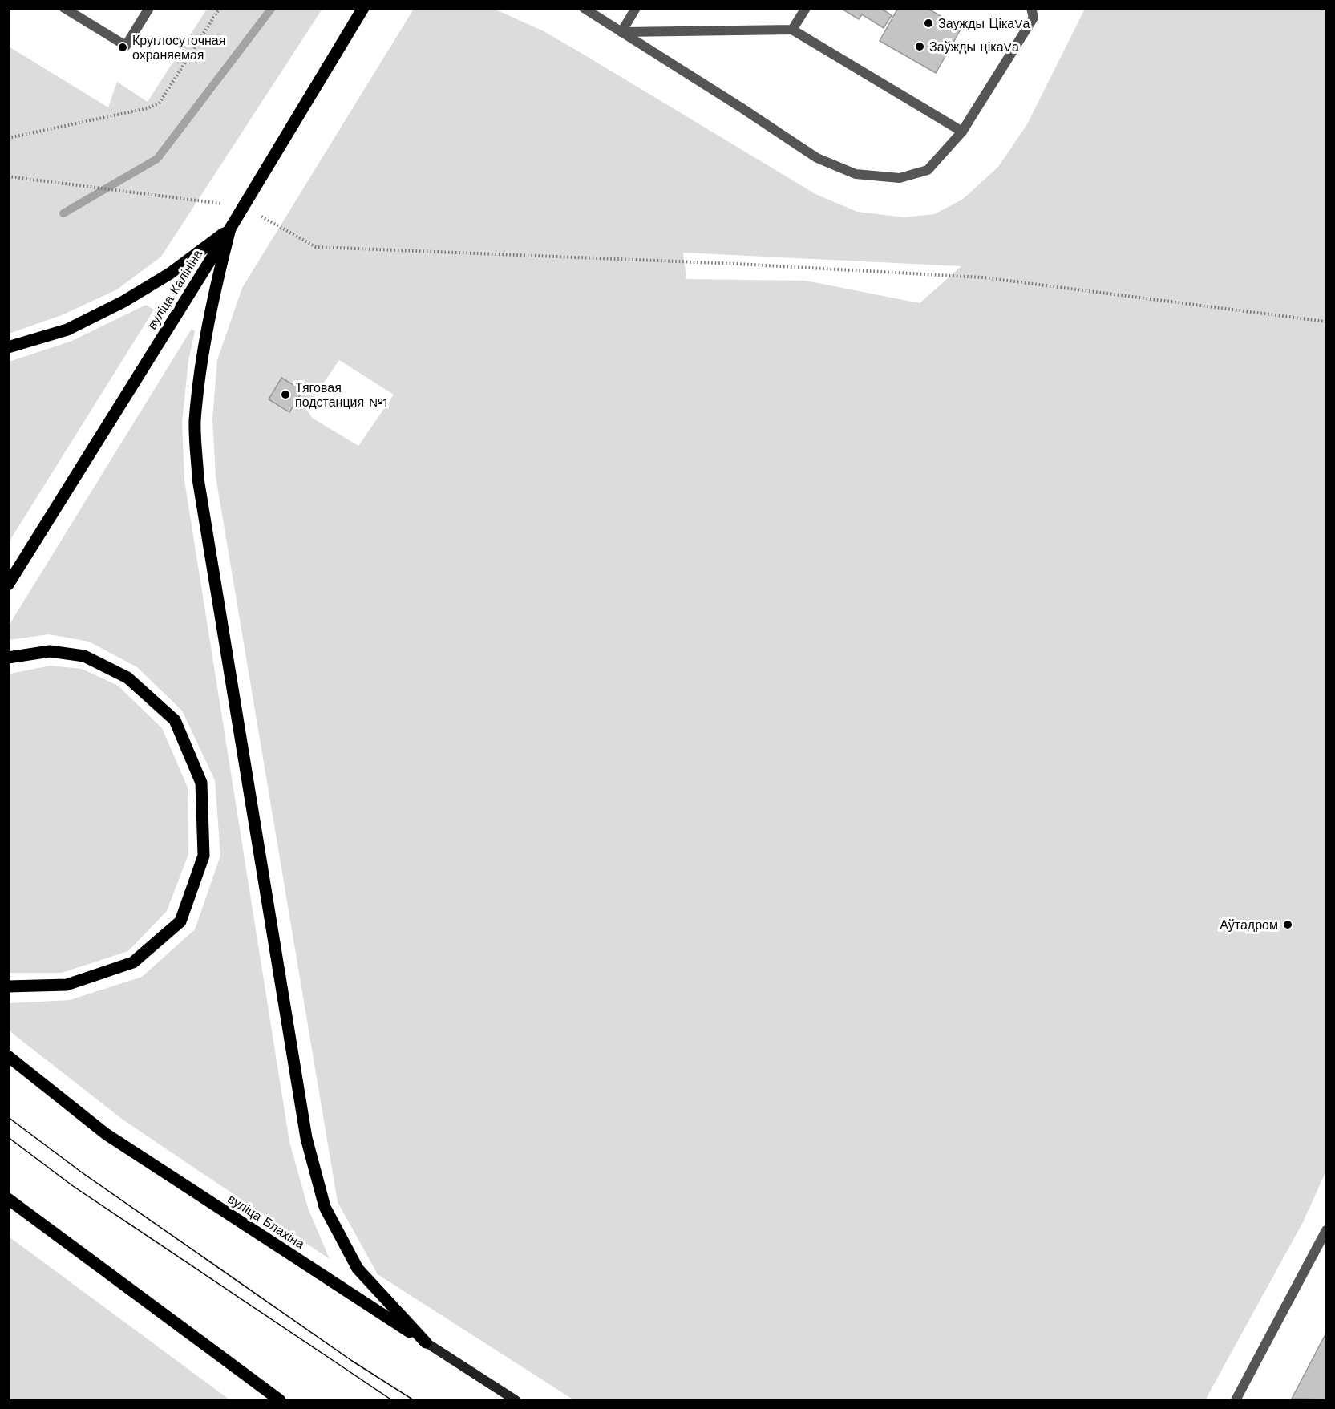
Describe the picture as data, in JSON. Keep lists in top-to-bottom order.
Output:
{
  "streets": {
    "main road": ["вуліца Калініна", "вуліца Блахіна"]
  },
  "places": [
    "Заужды ЦікаVа",
    "Заўжды цікаVа",
    "Круглосуточная охраняемая",
    "Тяговая подстанция №1",
    "Аўтадром"
  ]
}
